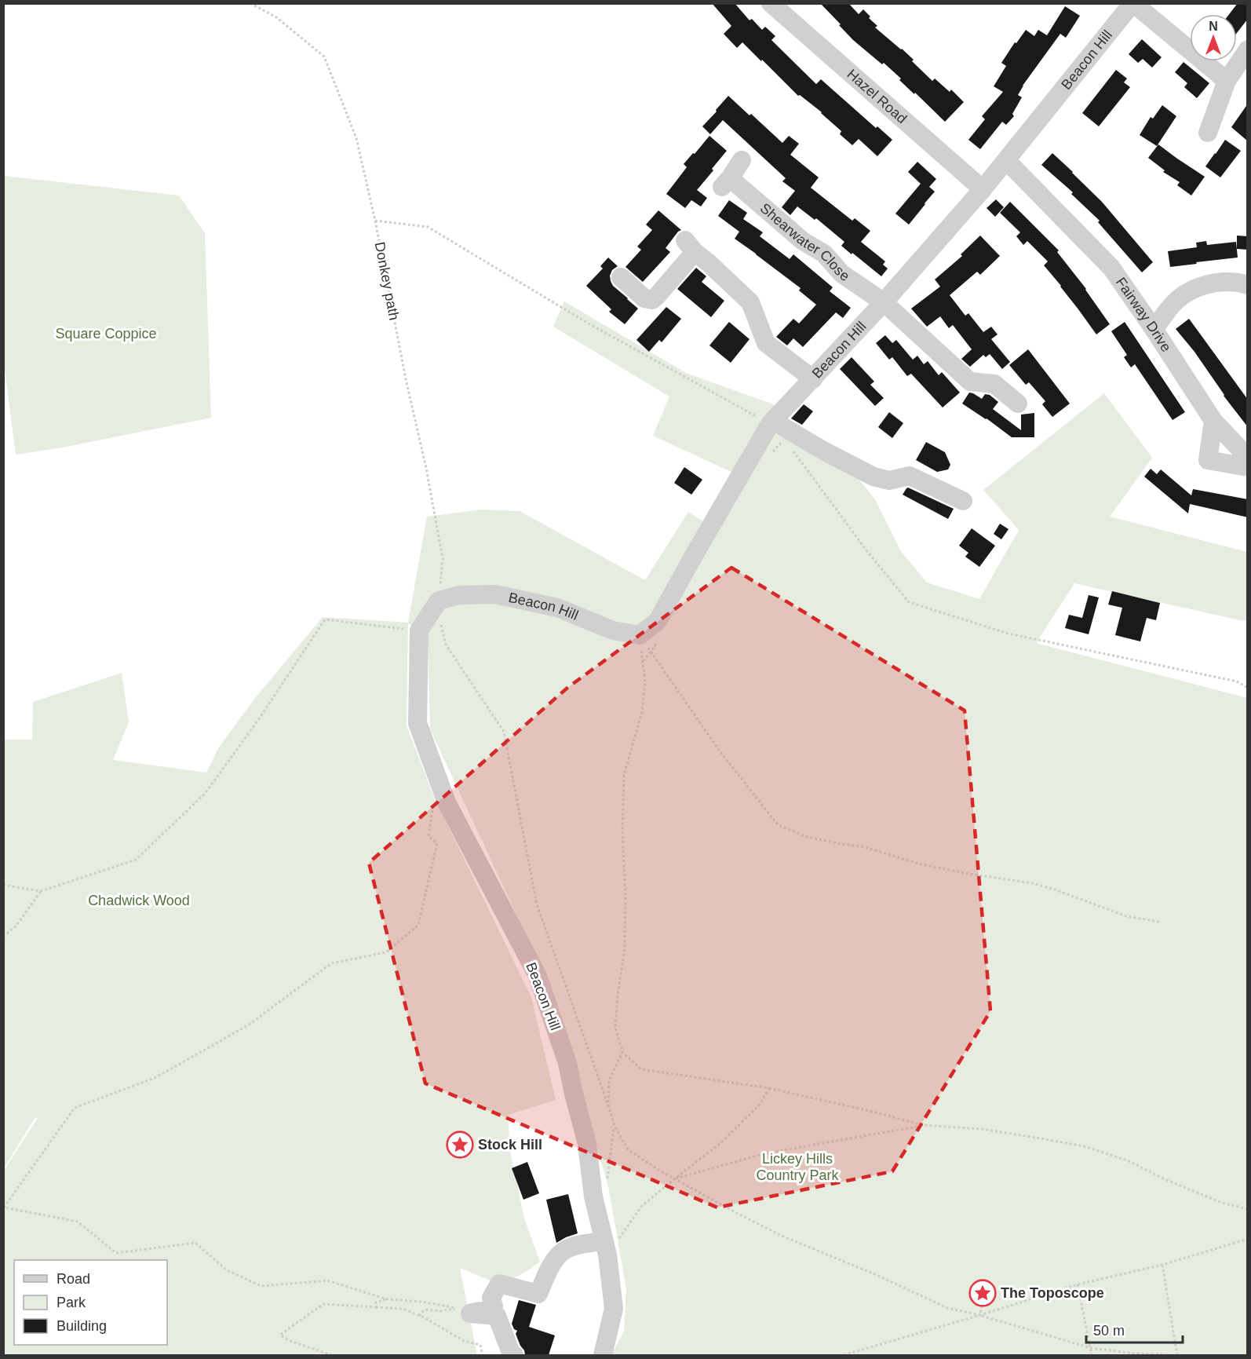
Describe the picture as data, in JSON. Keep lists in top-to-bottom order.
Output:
{
  "streets": {
    "street": [
      "Beacon Hill",
      "Hazel Road",
      "Shearwater Close",
      "Fairway Drive"
    ],
    "path": ["Donkey path"]
  },
  "crossings": [
    ["Beacon Hill", "Hazel Road"],
    ["Beacon Hill", "Shearwater Close"],
    ["Beacon Hill", "Donkey path"],
    ["Beacon Hill", "Fairway Drive"]
  ],
  "parks": ["Square Coppice", "Chadwick Wood", "Lickey Hills Country Park"],
  "places": {
    "place": ["Stock Hill", "The Toposcope"]
  },
  "legend": ["Road", "Park", "Building"],
  "scale_bar": "50 m",
  "north": "top"
}
